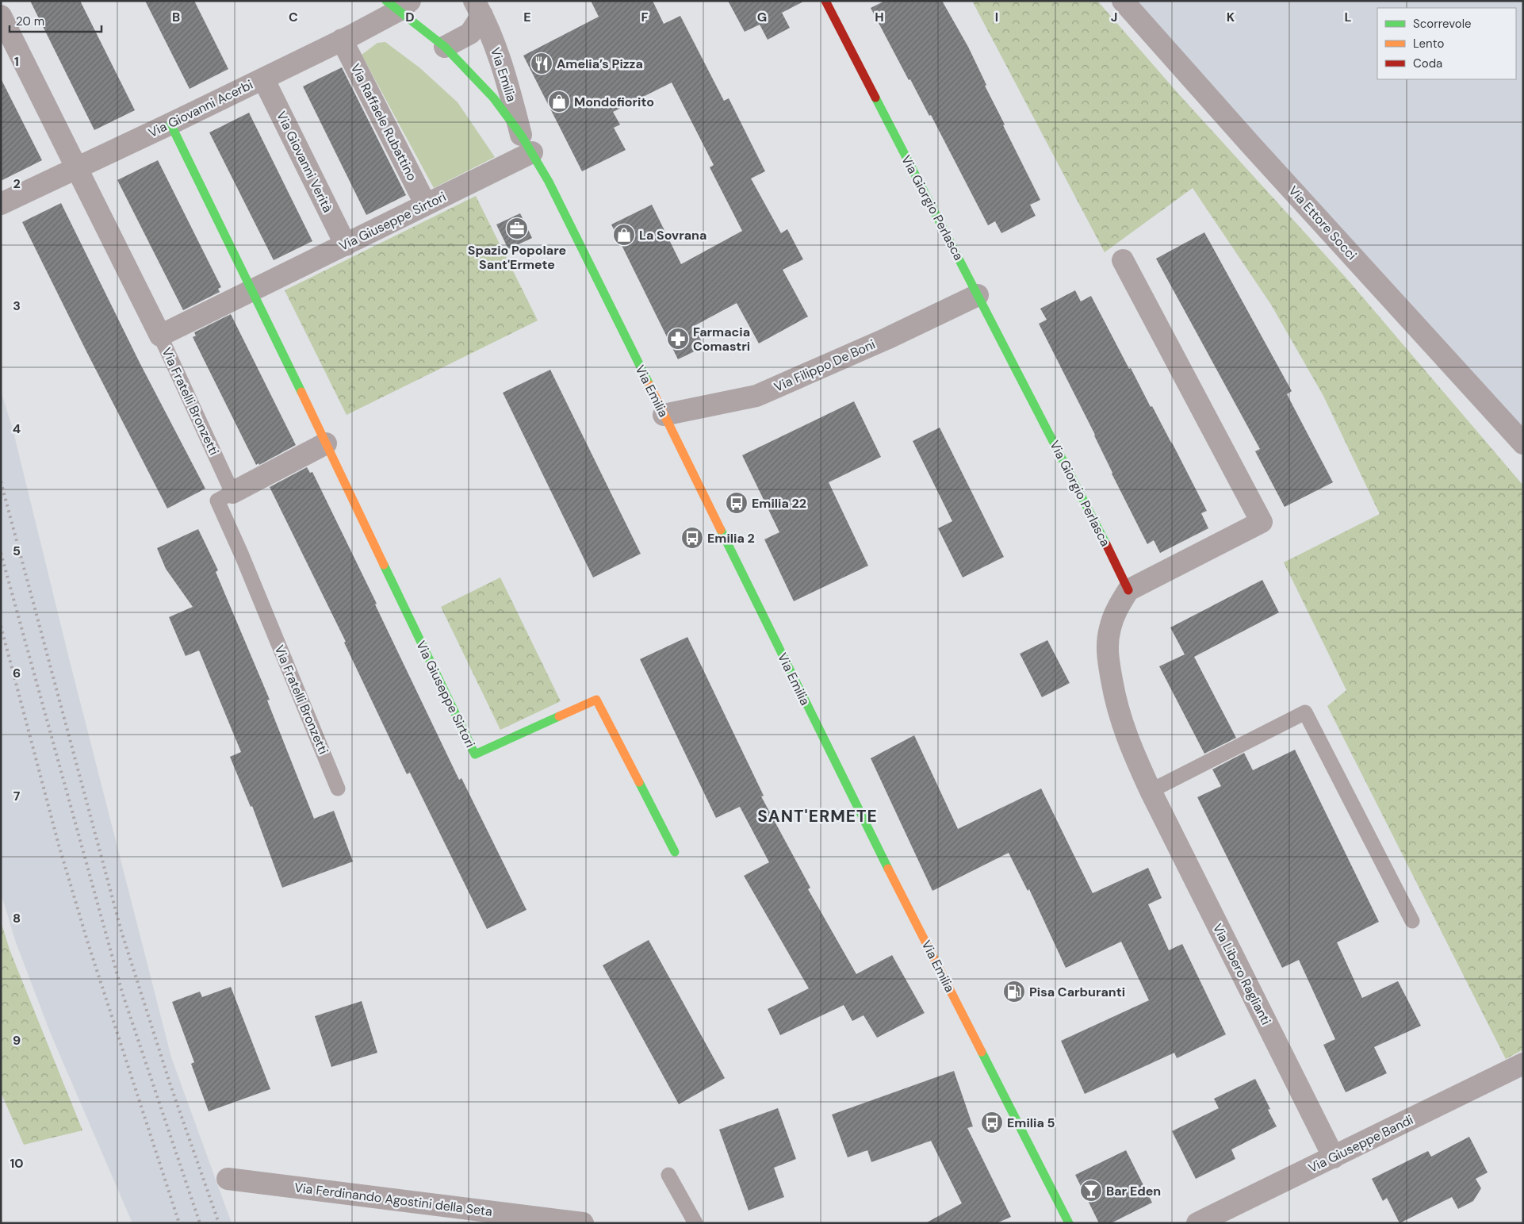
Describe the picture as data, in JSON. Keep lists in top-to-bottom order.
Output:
{
  "streets": {
    "street": [
      "Via Emilia",
      "Via Giovanni Acerbi",
      "Via Raffaele Rubattino",
      "Via Giovanni Verità",
      "Via Giorgio Perlasca",
      "Via Giuseppe Sirtori",
      "Via Ettore Socci",
      "Via Filippo De Boni",
      "Via Fratelli Bronzetti",
      "Via Libero Raglianti",
      "Via Giuseppe Bandi",
      "Via Ferdinando Agostini della Seta"
    ]
  },
  "crossings": [
    ["Via Emilia", "Via Giovanni Acerbi"],
    ["Via Emilia", "Via Giuseppe Sirtori"],
    ["Via Emilia", "Via Filippo De Boni"],
    ["Via Giovanni Acerbi", "Via Raffaele Rubattino"],
    ["Via Giovanni Acerbi", "Via Giovanni Verità"],
    ["Via Giovanni Acerbi", "Via Giuseppe Sirtori"],
    ["Via Giovanni Acerbi", "Via Fratelli Bronzetti"],
    ["Via Raffaele Rubattino", "Via Giuseppe Sirtori"],
    ["Via Giovanni Verità", "Via Giuseppe Sirtori"],
    ["Via Giorgio Perlasca", "Via Filippo De Boni"],
    ["Via Giorgio Perlasca", "Via Libero Raglianti"],
    ["Via Giuseppe Sirtori", "Via Fratelli Bronzetti"],
    ["Via Libero Raglianti", "Via Giuseppe Bandi"]
  ],
  "districts": ["SANT'ERMETE"],
  "places": {
    "restaurant": ["Amelia’s Pizza"],
    "shop": ["Mondofiorito", "La Sovrana"],
    "office": ["Spazio Popolare Sant'Ermete"],
    "pharmacy": ["Farmacia Comastri"],
    "bus stop": ["Emilia 22", "Emilia 2", "Emilia 5"],
    "fuel station": ["Pisa Carburanti"],
    "bar": ["Bar Eden"]
  },
  "legend": ["Scorrevole", "Lento", "Coda"],
  "scale_bar": "20 m",
  "grid": {
    "columns": [
      "B",
      "C",
      "D",
      "E",
      "F",
      "G",
      "H",
      "I",
      "J",
      "K",
      "L"
    ],
    "rows": [
      "1",
      "2",
      "3",
      "4",
      "5",
      "6",
      "7",
      "8",
      "9",
      "10"
    ]
  }
}
